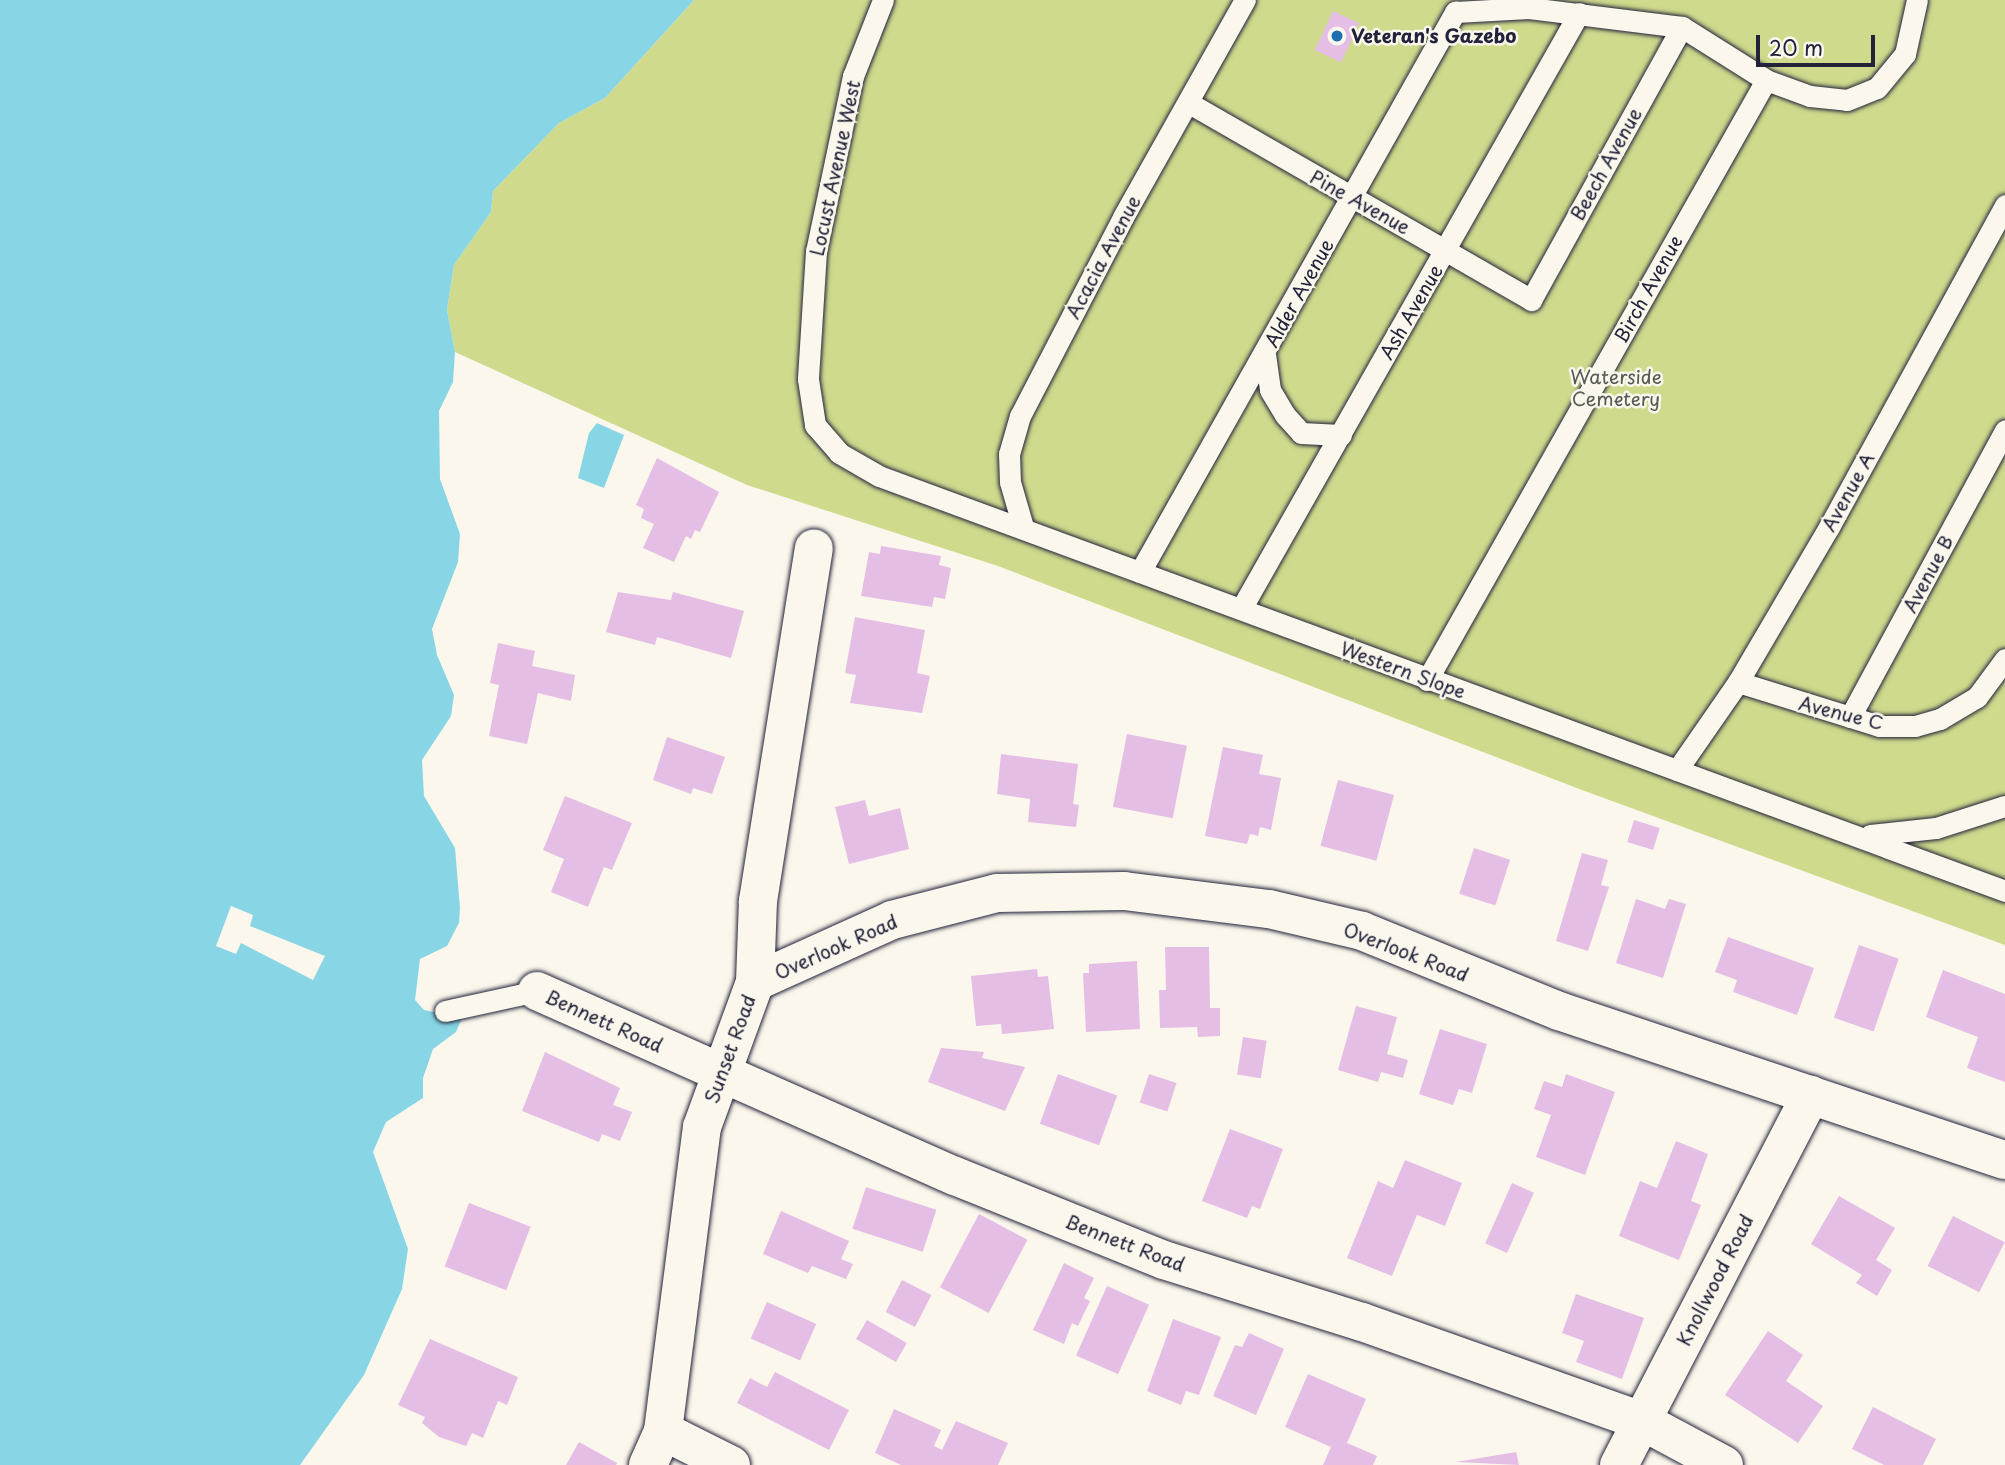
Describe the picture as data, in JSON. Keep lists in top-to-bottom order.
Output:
{
  "streets": {
    "street": [
      "Overlook Road",
      "Bennett Road",
      "Sunset Road",
      "Knollwood Road"
    ],
    "lane": [
      "Beech Avenue",
      "Locust Avenue West",
      "Pine Avenue",
      "Acacia Avenue",
      "Birch Avenue",
      "Alder Avenue",
      "Ash Avenue",
      "Avenue A",
      "Avenue B",
      "Western Slope",
      "Avenue C"
    ]
  },
  "crossings": [
    ["Beech Avenue", "Pine Avenue"],
    ["Locust Avenue West", "Western Slope"],
    ["Pine Avenue", "Acacia Avenue"],
    ["Pine Avenue", "Alder Avenue"],
    ["Pine Avenue", "Ash Avenue"],
    ["Acacia Avenue", "Western Slope"],
    ["Birch Avenue", "Western Slope"],
    ["Alder Avenue", "Western Slope"],
    ["Ash Avenue", "Western Slope"],
    ["Avenue A", "Western Slope"],
    ["Avenue A", "Avenue C"],
    ["Avenue B", "Avenue C"],
    ["Overlook Road", "Sunset Road"],
    ["Overlook Road", "Knollwood Road"],
    ["Bennett Road", "Sunset Road"],
    ["Bennett Road", "Knollwood Road"]
  ],
  "parks": ["Waterside Cemetery"],
  "places": ["Veteran's Gazebo"],
  "scale_bar": "20 m"
}
